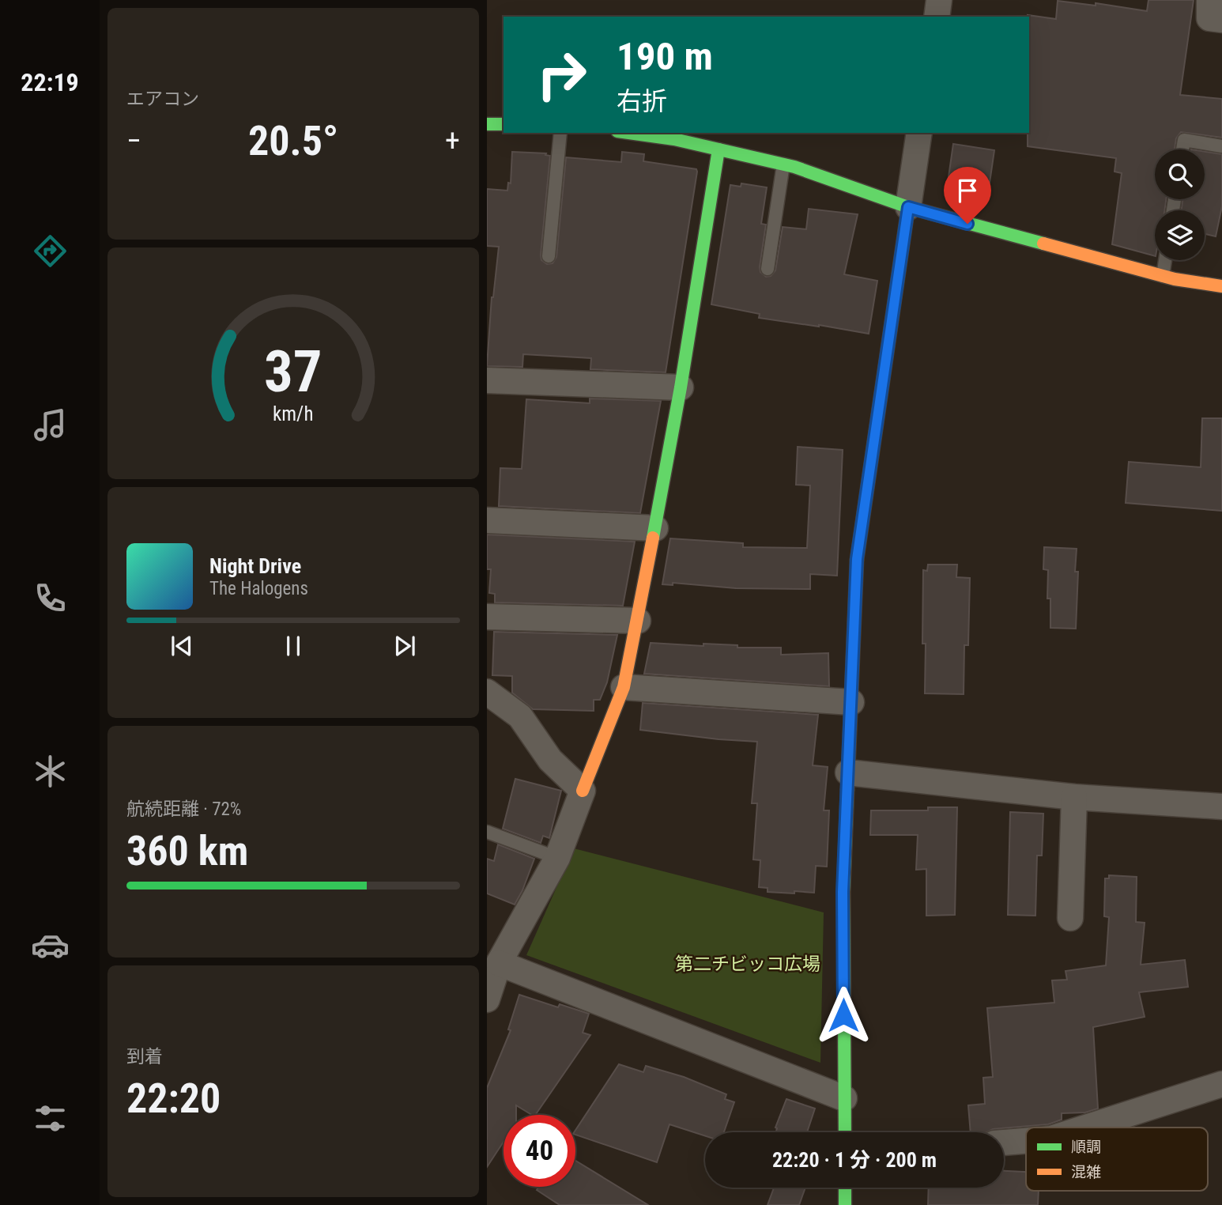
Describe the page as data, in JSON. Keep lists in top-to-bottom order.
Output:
{
  "parks": ["第二チビッコ広場"],
  "legend": ["順調", "混雑"],
  "page": {
    "tabs": "22:19",
    "tile": [
      "エアコン",
      ["航続距離 · 72%", "360 km"],
      ["到着", "22:20"]
    ],
    "turn": ["190 m", "右折"],
    "heat": ["−", "20.5°", "+"],
    "song": ["Night Drive", "The Halogens"],
    "limit": "40",
    "trip": "22:20 · 1 分 · 200 m",
    "gauge": ["37", "km/h"]
  }
}
